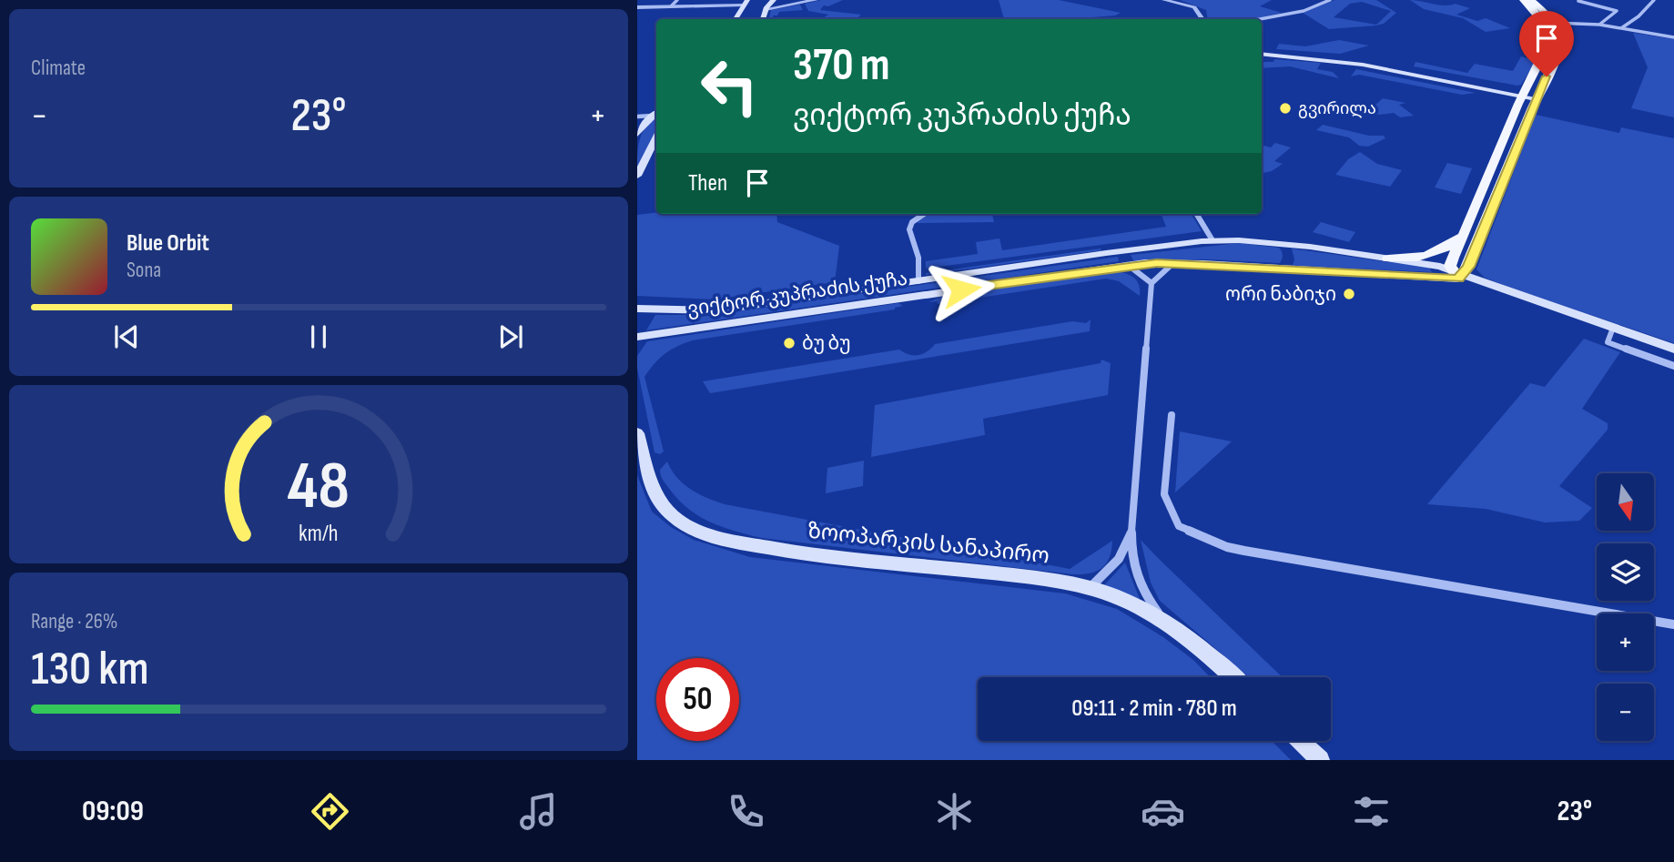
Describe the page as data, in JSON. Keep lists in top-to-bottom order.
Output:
{
  "streets": {
    "main road": ["ვიქტორ კუპრაძის ქუჩა", "ზოოპარკის სანაპირო"]
  },
  "places": ["გვირილა", "ორი ნაბიჯი", "ბუ ბუ"],
  "north": "bottom",
  "page": {
    "tile": [
      "Climate",
      ["Range · 26%", "130 km"]
    ],
    "turn": ["370 m", "ვიქტორ კუპრაძის ქუჩა"],
    "heat": ["−", "23°", "+"],
    "then": "Then",
    "song": ["Blue Orbit", "Sona"],
    "map_buttons": ["+", "−"],
    "limit": "50",
    "trip": "09:11 · 2 min · 780 m",
    "tabs": ["09:09", "23°"],
    "gauge": ["48", "km/h"]
  }
}
